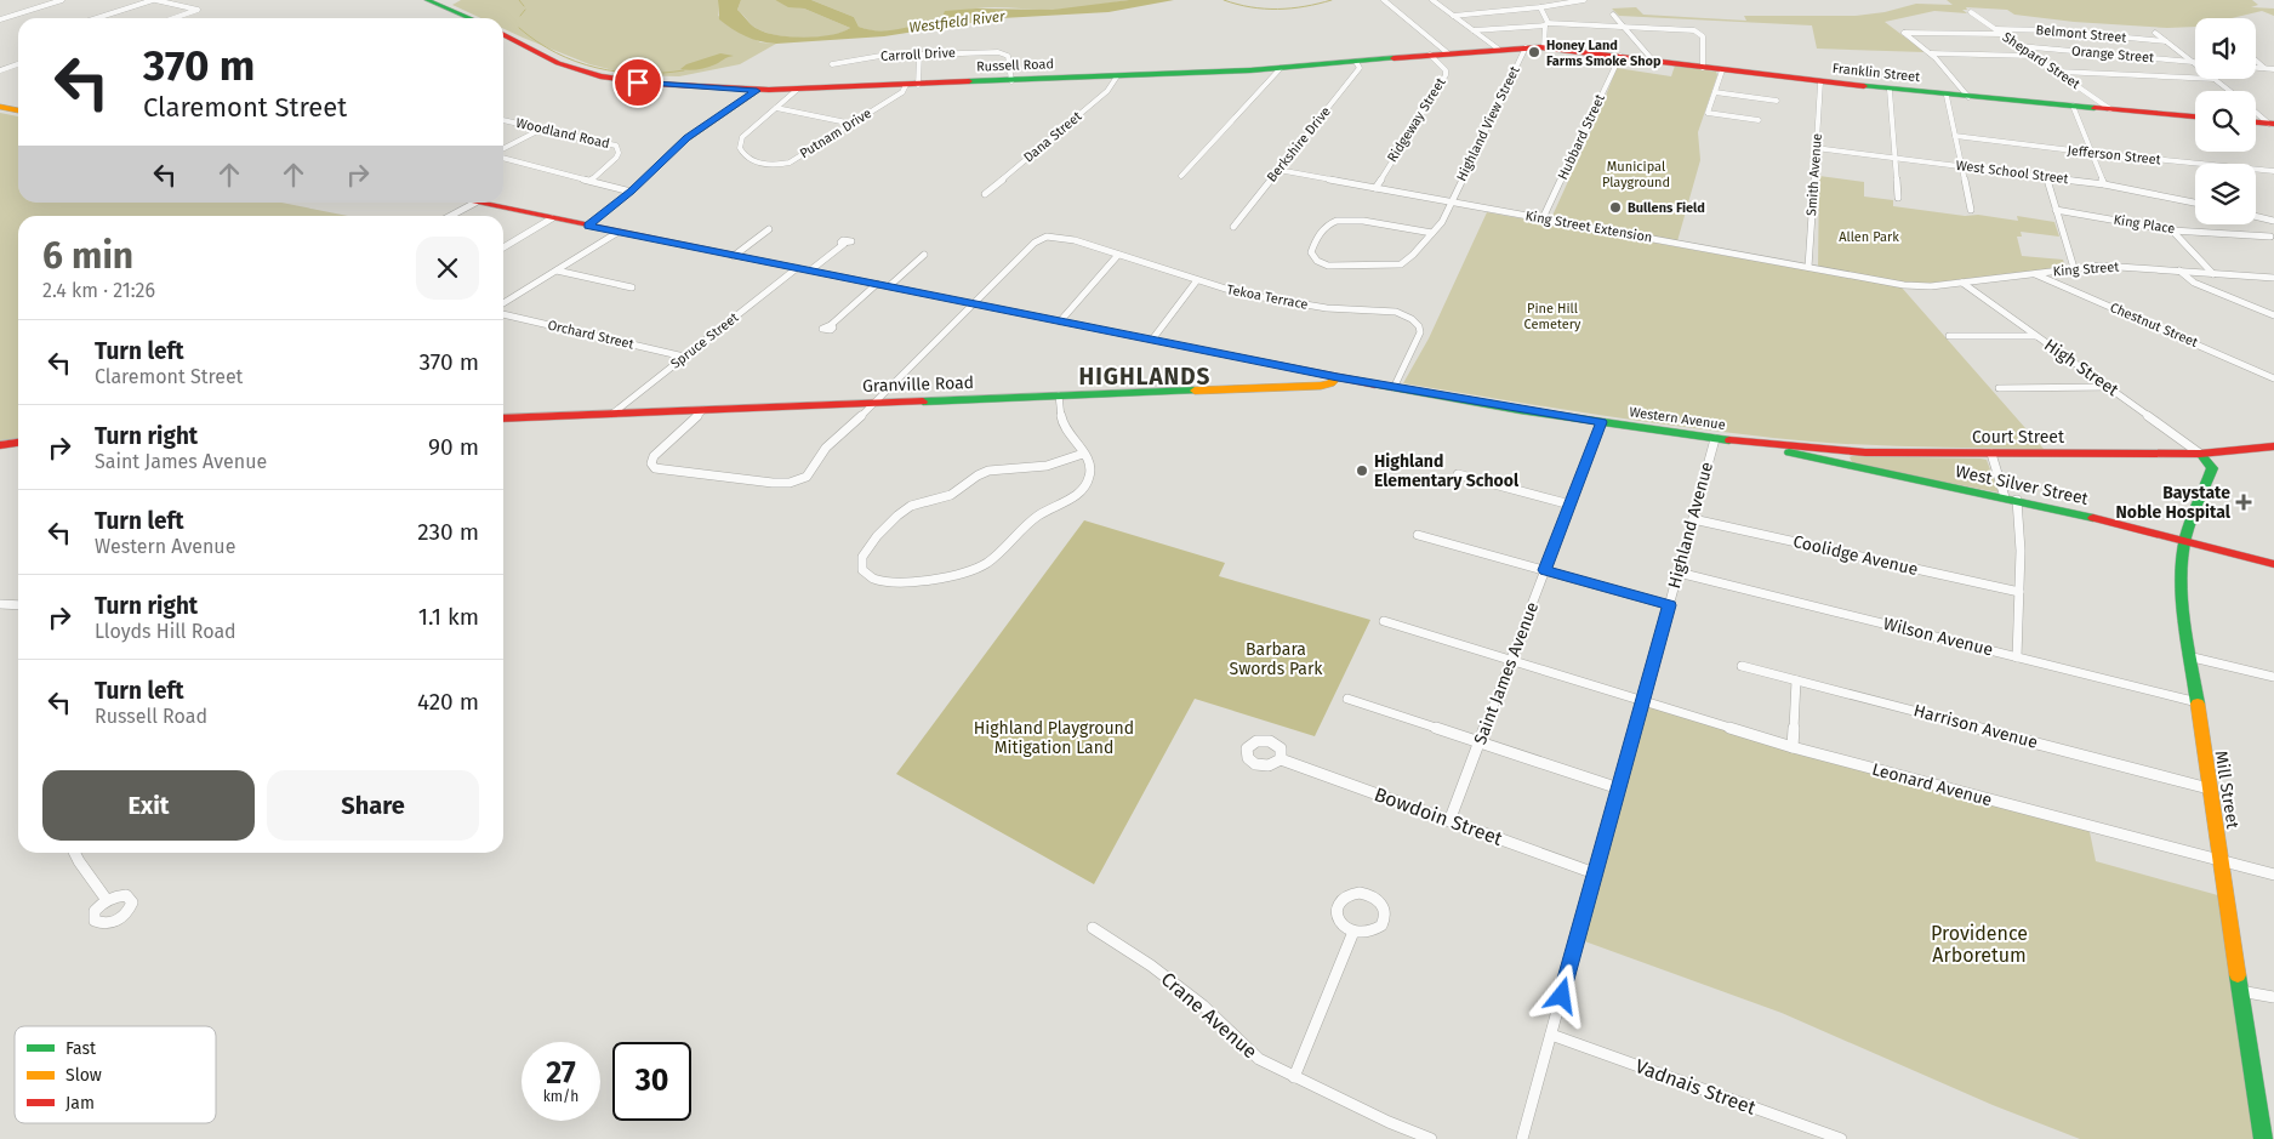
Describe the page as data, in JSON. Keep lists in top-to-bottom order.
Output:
{
  "streets": {
    "main road": [
      "Russell Road",
      "Franklin Street",
      "Granville Road",
      "Western Avenue",
      "Court Street",
      "West Silver Street",
      "Mill Street"
    ],
    "street": [
      "Belmont Street",
      "Carroll Drive",
      "Orange Street",
      "Shepard Street",
      "Ridgeway Street",
      "Highland View Street",
      "Woodland Road",
      "Putnam Drive",
      "Dana Street",
      "Hubbard Street",
      "Berkshire Drive",
      "Jefferson Street",
      "West School Street",
      "Smith Avenue",
      "King Place",
      "King Street Extension",
      "King Street",
      "Tekoa Terrace",
      "Chestnut Street",
      "Orchard Street",
      "Spruce Street",
      "High Street",
      "Highland Avenue",
      "Coolidge Avenue",
      "Wilson Avenue",
      "Saint James Avenue",
      "Harrison Avenue",
      "Leonard Avenue",
      "Bowdoin Street",
      "Crane Avenue",
      "Vadnais Street"
    ]
  },
  "crossings": [
    ["Belmont Street", "Shepard Street"],
    ["Carroll Drive", "Russell Road"],
    ["Orange Street", "Shepard Street"],
    ["Shepard Street", "Franklin Street"],
    ["Russell Road", "Franklin Street"],
    ["Russell Road", "Ridgeway Street"],
    ["Russell Road", "Highland View Street"],
    ["Russell Road", "Putnam Drive"],
    ["Russell Road", "Dana Street"],
    ["Russell Road", "Berkshire Drive"],
    ["Franklin Street", "Hubbard Street"],
    ["Franklin Street", "Smith Avenue"],
    ["Ridgeway Street", "King Street Extension"],
    ["Highland View Street", "King Street Extension"],
    ["Hubbard Street", "King Street Extension"],
    ["Berkshire Drive", "King Street Extension"],
    ["West School Street", "Smith Avenue"],
    ["Smith Avenue", "King Street Extension"],
    ["King Street Extension", "King Street"],
    ["King Street", "Chestnut Street"],
    ["King Street", "High Street"],
    ["Tekoa Terrace", "Western Avenue"],
    ["Orchard Street", "Spruce Street"],
    ["Spruce Street", "Granville Road"],
    ["Spruce Street", "Western Avenue"],
    ["High Street", "Court Street"],
    ["High Street", "Mill Street"],
    ["Granville Road", "Western Avenue"],
    ["Western Avenue", "Court Street"],
    ["Western Avenue", "West Silver Street"],
    ["Western Avenue", "Highland Avenue"],
    ["Western Avenue", "Saint James Avenue"],
    ["Court Street", "West Silver Street"],
    ["Court Street", "Mill Street"],
    ["West Silver Street", "Mill Street"],
    ["Highland Avenue", "Coolidge Avenue"],
    ["Highland Avenue", "Wilson Avenue"],
    ["Highland Avenue", "Leonard Avenue"],
    ["Highland Avenue", "Bowdoin Street"],
    ["Highland Avenue", "Vadnais Street"],
    ["Wilson Avenue", "Mill Street"],
    ["Saint James Avenue", "Leonard Avenue"],
    ["Saint James Avenue", "Bowdoin Street"],
    ["Harrison Avenue", "Mill Street"],
    ["Leonard Avenue", "Mill Street"]
  ],
  "districts": ["HIGHLANDS"],
  "water": ["Westfield River"],
  "parks": [
    "Municipal Playground",
    "Allen Park",
    "Pine Hill Cemetery",
    "Barbara Swords Park",
    "Highland Playground Mitigation Land",
    "Providence Arboretum"
  ],
  "places": {
    "other": ["Honey Land Farms Smoke Shop", "Bullens Field", "Highland Elementary School"],
    "health": ["Baystate Noble Hospital"]
  },
  "legend": ["Fast", "Slow", "Jam"],
  "page": {
    "turn": ["370 m", "Claremont Street"],
    "heading": ["6 min", "2.4 km · 21:26"],
    "list": [
      {
        "name": "Turn left",
        "note": "Claremont Street",
        "value": "370 m"
      },
      {
        "name": "Turn right",
        "note": "Saint James Avenue",
        "value": "90 m"
      },
      {
        "name": "Turn left",
        "note": "Western Avenue",
        "value": "230 m"
      },
      {
        "name": "Turn right",
        "note": "Lloyds Hill Road",
        "value": "1.1 km"
      },
      {
        "name": "Turn left",
        "note": "Russell Road",
        "value": "420 m"
      }
    ],
    "buttons": ["Exit", "Share"],
    "speed": "27 km/h",
    "limit": "30"
  }
}
